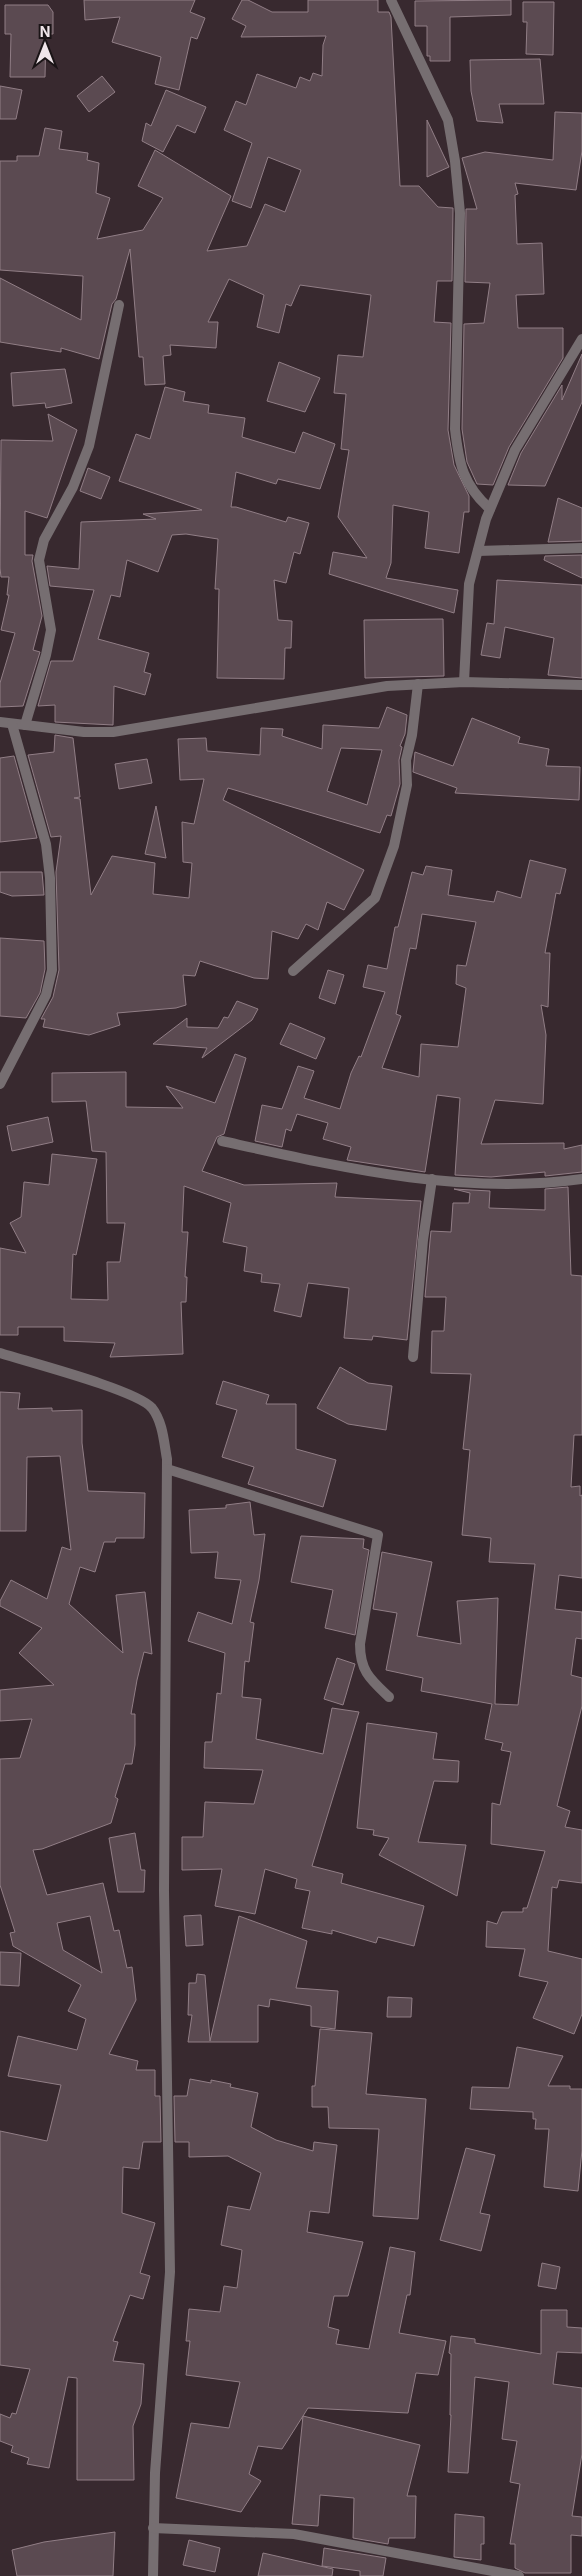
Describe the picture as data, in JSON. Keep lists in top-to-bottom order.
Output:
{
  "north": "top"
}
